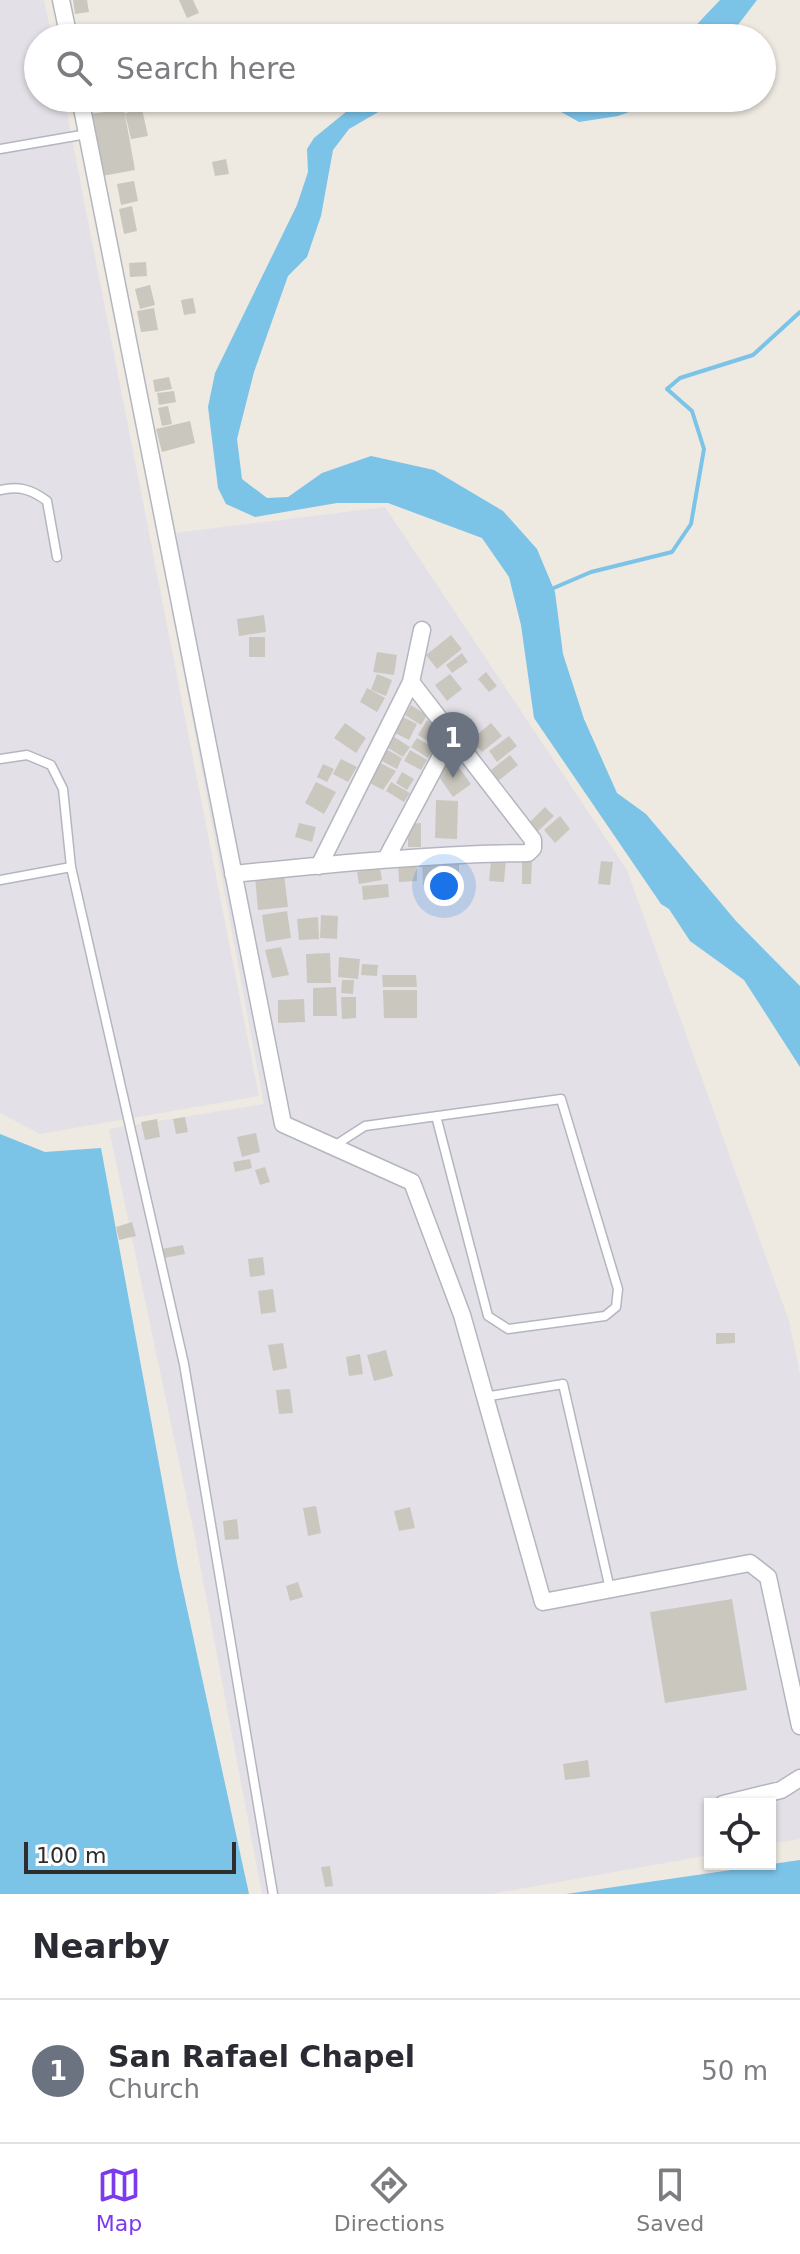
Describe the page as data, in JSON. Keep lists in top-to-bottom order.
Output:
{
  "scale_bar": "100 m",
  "page": {
    "search": "Search here",
    "pins": "1",
    "scale": "100 m",
    "heading": "Nearby",
    "list": [
      {
        "mark": "1",
        "name": "San Rafael Chapel",
        "note": "Church",
        "value": "50 m"
      }
    ],
    "nav": ["Map", "Directions", "Saved"]
  }
}
